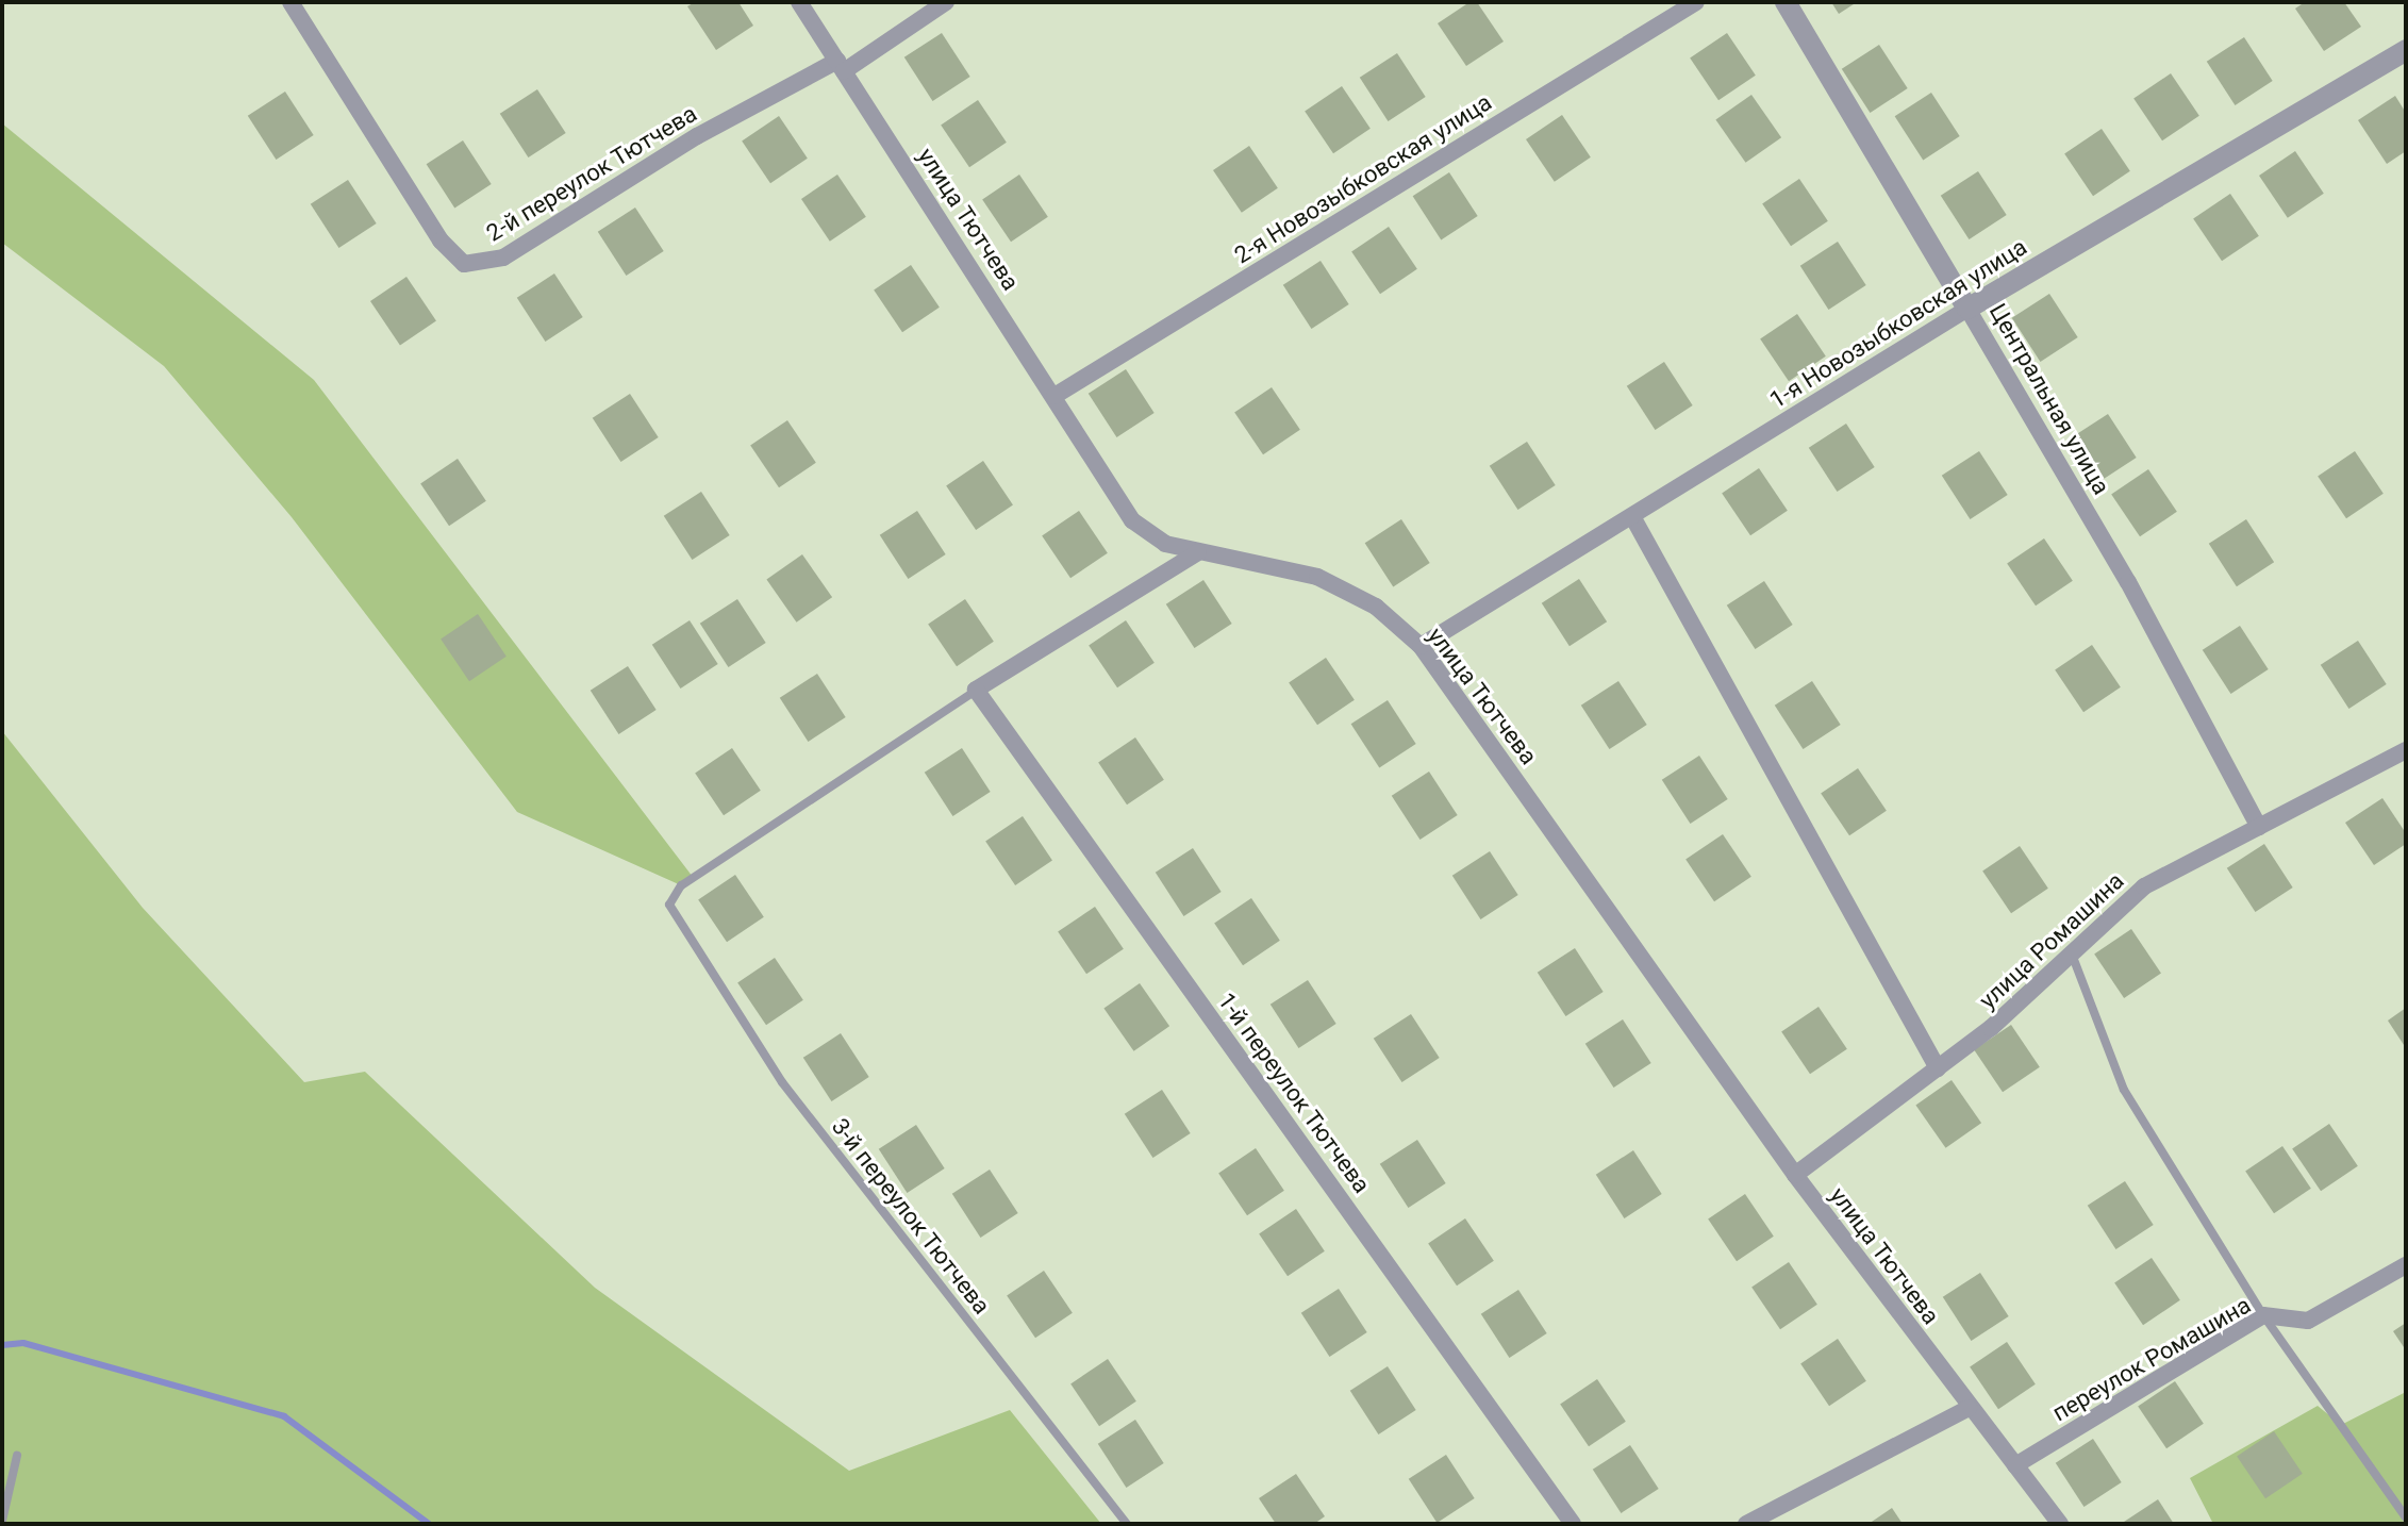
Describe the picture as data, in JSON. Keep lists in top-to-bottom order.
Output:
{
  "streets": {
    "street": [
      "2-й переулок Тютчева",
      "2-я Новозыбковская улица",
      "улица Тютчева",
      "1-я Новозыбковская улица",
      "Центральная улица",
      "улица Ромашина",
      "1-й переулок Тютчева",
      "переулок Ромашина"
    ],
    "lane": ["3-й переулок Тютчева"]
  },
  "crossings": [
    ["2-й переулок Тютчева", "улица Тютчева"],
    ["2-я Новозыбковская улица", "улица Тютчева"],
    ["улица Тютчева", "1-я Новозыбковская улица"],
    ["улица Тютчева", "улица Ромашина"],
    ["улица Тютчева", "переулок Ромашина"],
    ["1-я Новозыбковская улица", "Центральная улица"],
    ["Центральная улица", "улица Ромашина"],
    ["1-й переулок Тютчева", "3-й переулок Тютчева"]
  ]
}
